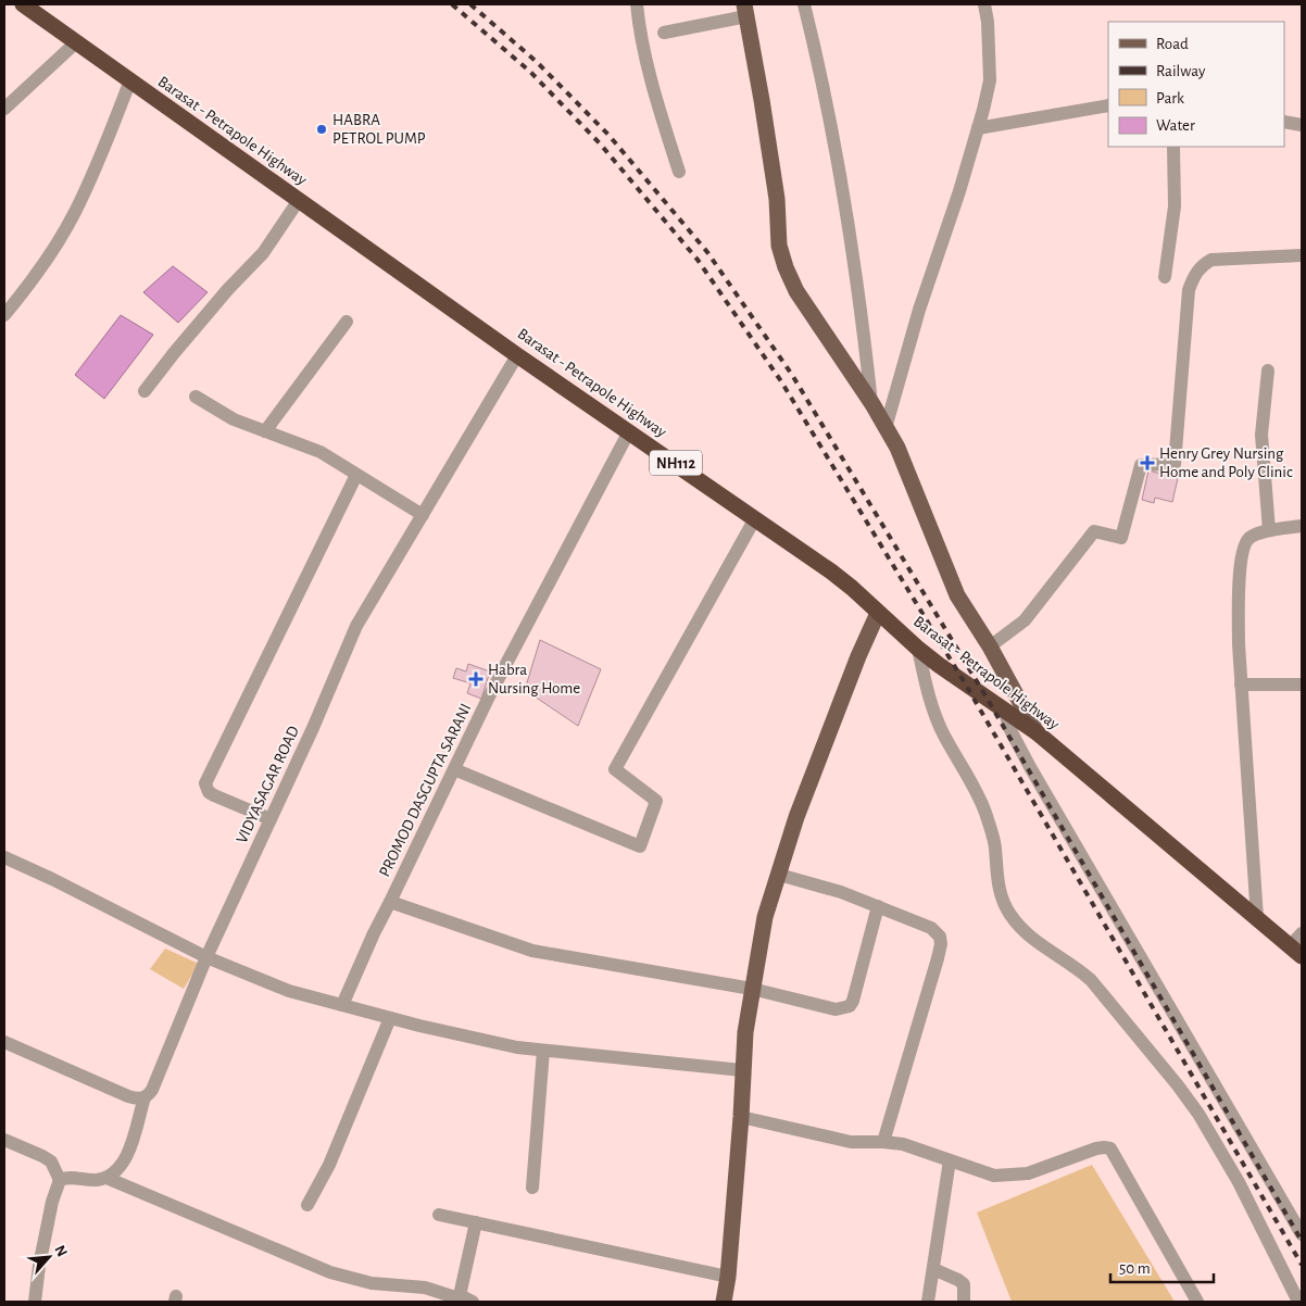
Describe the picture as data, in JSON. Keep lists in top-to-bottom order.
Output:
{
  "streets": {
    "highway": ["Barasat - Petrapole Highway", "NH112"],
    "street": ["VIDYASAGAR ROAD", "PROMOD DASGUPTA SARANI"]
  },
  "crossings": [
    ["Barasat - Petrapole Highway", "VIDYASAGAR ROAD"],
    ["Barasat - Petrapole Highway", "PROMOD DASGUPTA SARANI"]
  ],
  "places": {
    "other": ["HABRA PETROL PUMP"],
    "health": ["Henry Grey Nursing Home and Poly Clinic", "Habra Nursing Home"]
  },
  "legend": [
    "Road",
    "Railway",
    "Park",
    "Water"
  ],
  "scale_bar": "50 m",
  "north": "top right"
}
